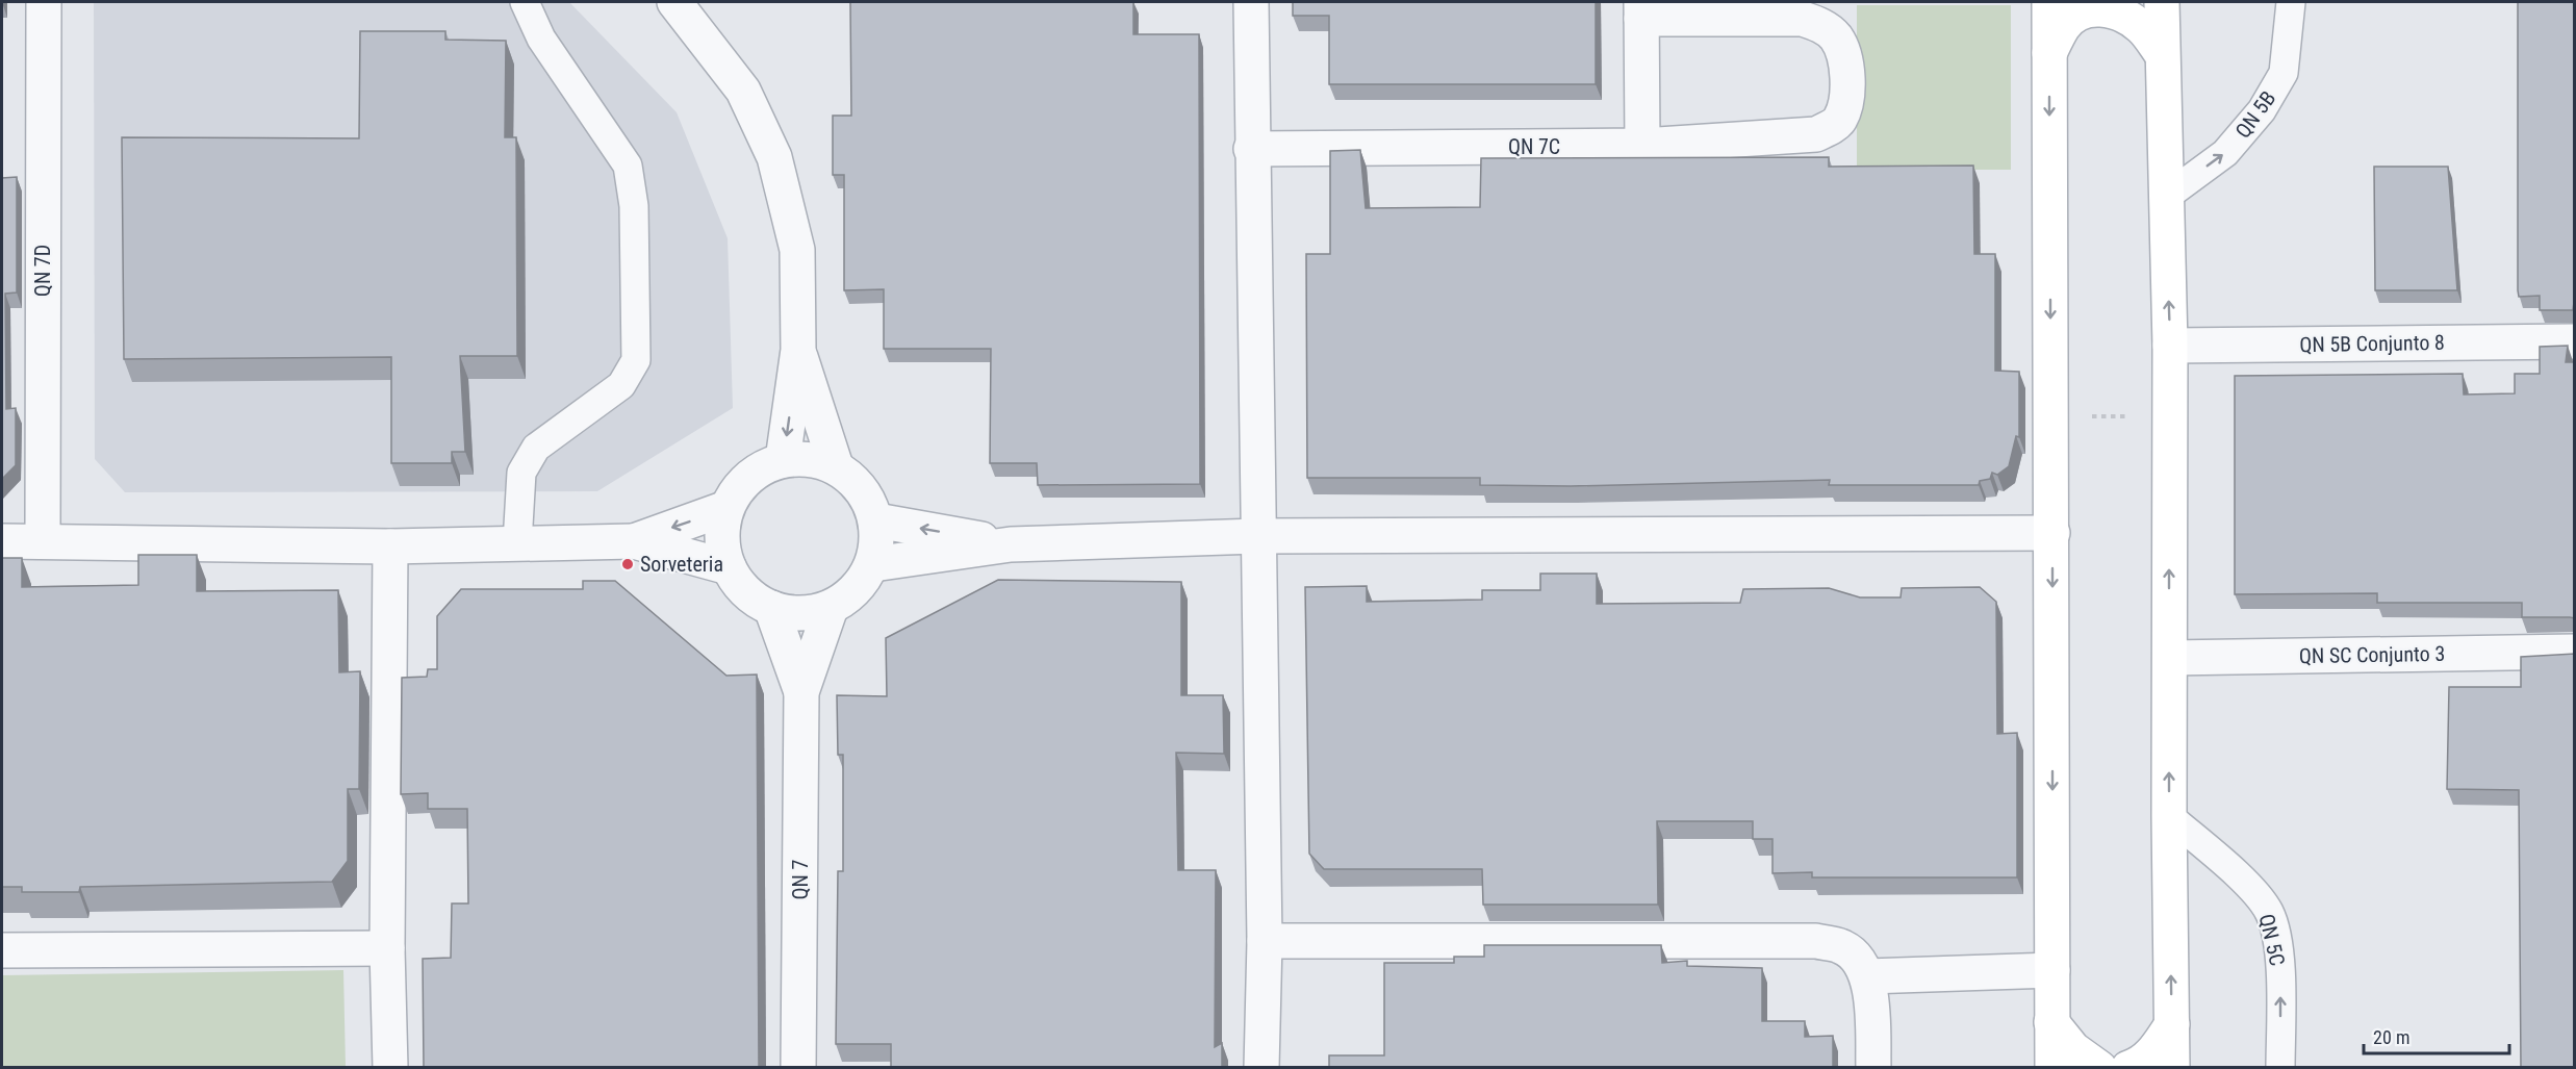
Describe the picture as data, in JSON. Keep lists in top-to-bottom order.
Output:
{
  "streets": {
    "street": [
      "QN 7C",
      "QN 7D",
      "QN 5B Conjunto 8",
      "QN SC Conjunto 3",
      "QN 7"
    ],
    "lane": ["QN 5B", "QN 5C"]
  },
  "one_way": ["QN 5B", "QN 5C"],
  "places": ["Sorveteria"],
  "scale_bar": "20 m"
}
